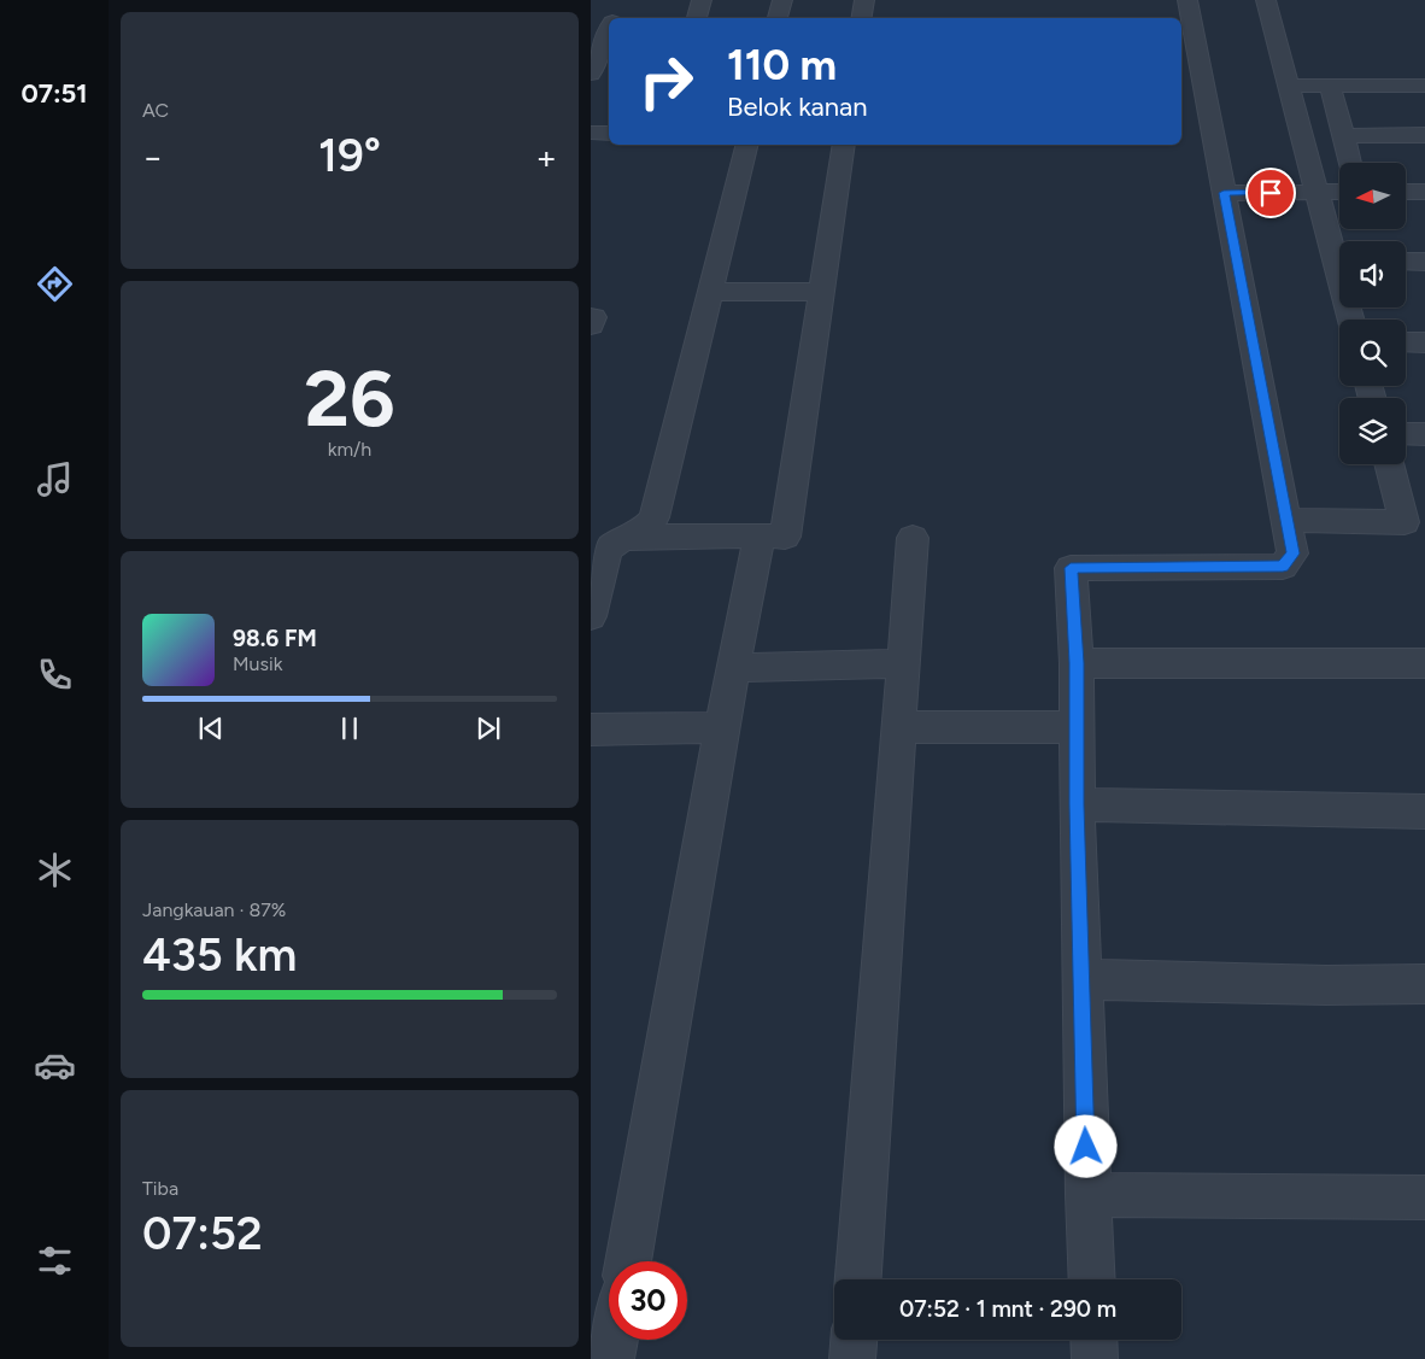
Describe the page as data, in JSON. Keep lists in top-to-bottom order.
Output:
{
  "north": "left",
  "page": {
    "tabs": "07:51",
    "tile": [
      "AC",
      ["26", "km/h"],
      ["Jangkauan · 87%", "435 km"],
      ["Tiba", "07:52"]
    ],
    "turn": ["110 m", "Belok kanan"],
    "heat": ["−", "19°", "+"],
    "song": ["98.6 FM", "Musik"],
    "limit": "30",
    "trip": "07:52 · 1 mnt · 290 m"
  }
}
